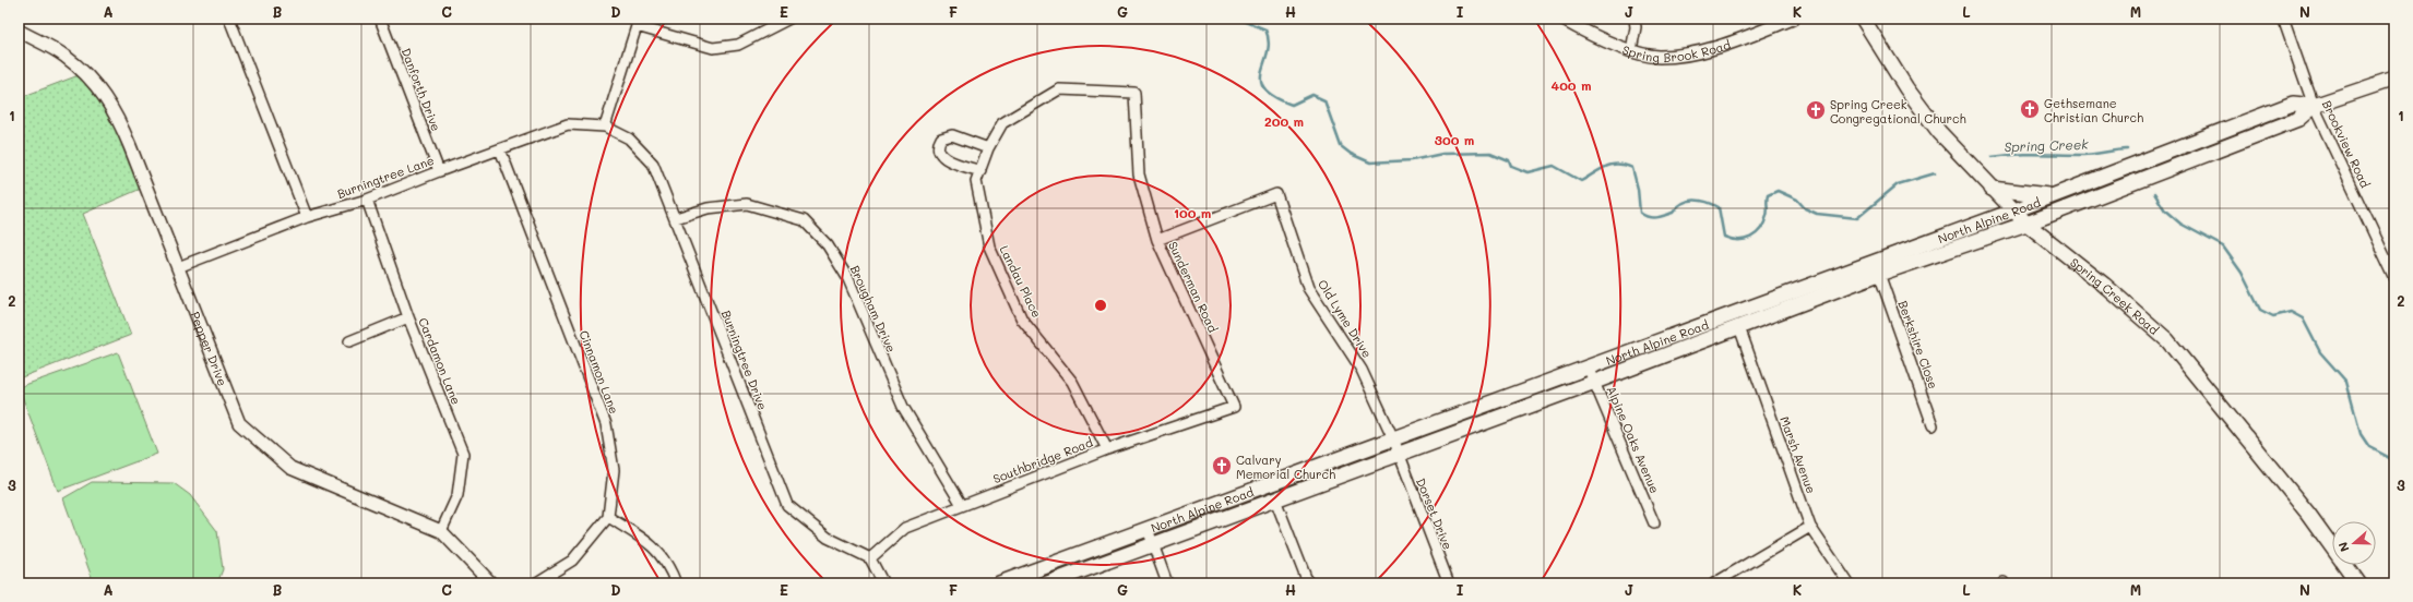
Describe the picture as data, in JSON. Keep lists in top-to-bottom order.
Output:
{
  "streets": {
    "main road": ["North Alpine Road", "Spring Creek Road"],
    "street": [
      "Spring Brook Road",
      "Danforth Drive",
      "Brookview Road",
      "Burningtree Lane",
      "Landau Place",
      "Sunderman Road",
      "Brougham Drive",
      "Old Lyme Drive",
      "Berkshire Close",
      "Pepper Drive",
      "Burningtree Drive",
      "Cardamon Lane",
      "Cinnamon Lane",
      "Alpine Oaks Avenue",
      "Marsh Avenue",
      "Southbridge Road",
      "Dorset Drive"
    ]
  },
  "crossings": [
    ["Danforth Drive", "Burningtree Lane"],
    ["Brookview Road", "North Alpine Road"],
    ["Burningtree Lane", "Pepper Drive"],
    ["Burningtree Lane", "Burningtree Drive"],
    ["Burningtree Lane", "Cardamon Lane"],
    ["Burningtree Lane", "Cinnamon Lane"],
    ["North Alpine Road", "Spring Creek Road"],
    ["North Alpine Road", "Old Lyme Drive"],
    ["North Alpine Road", "Berkshire Close"],
    ["North Alpine Road", "Alpine Oaks Avenue"],
    ["North Alpine Road", "Marsh Avenue"],
    ["North Alpine Road", "Dorset Drive"],
    ["Landau Place", "Sunderman Road"],
    ["Landau Place", "Southbridge Road"],
    ["Sunderman Road", "Old Lyme Drive"],
    ["Sunderman Road", "Southbridge Road"],
    ["Brougham Drive", "Burningtree Drive"],
    ["Brougham Drive", "Southbridge Road"],
    ["Old Lyme Drive", "Dorset Drive"],
    ["Pepper Drive", "Cardamon Lane"],
    ["Burningtree Drive", "Southbridge Road"]
  ],
  "water": ["Spring Creek"],
  "places": {
    "church": ["Gethsemane Christian Church", "Spring Creek Congregational Church", "Calvary Memorial Church"]
  },
  "north": "left",
  "grid": {
    "columns": [
      "A",
      "B",
      "C",
      "D",
      "E",
      "F",
      "G",
      "H",
      "I",
      "J",
      "K",
      "L",
      "M",
      "N"
    ],
    "rows": ["1", "2", "3"]
  },
  "rings": [
    "400 m",
    "200 m",
    "300 m",
    "100 m"
  ]
}
